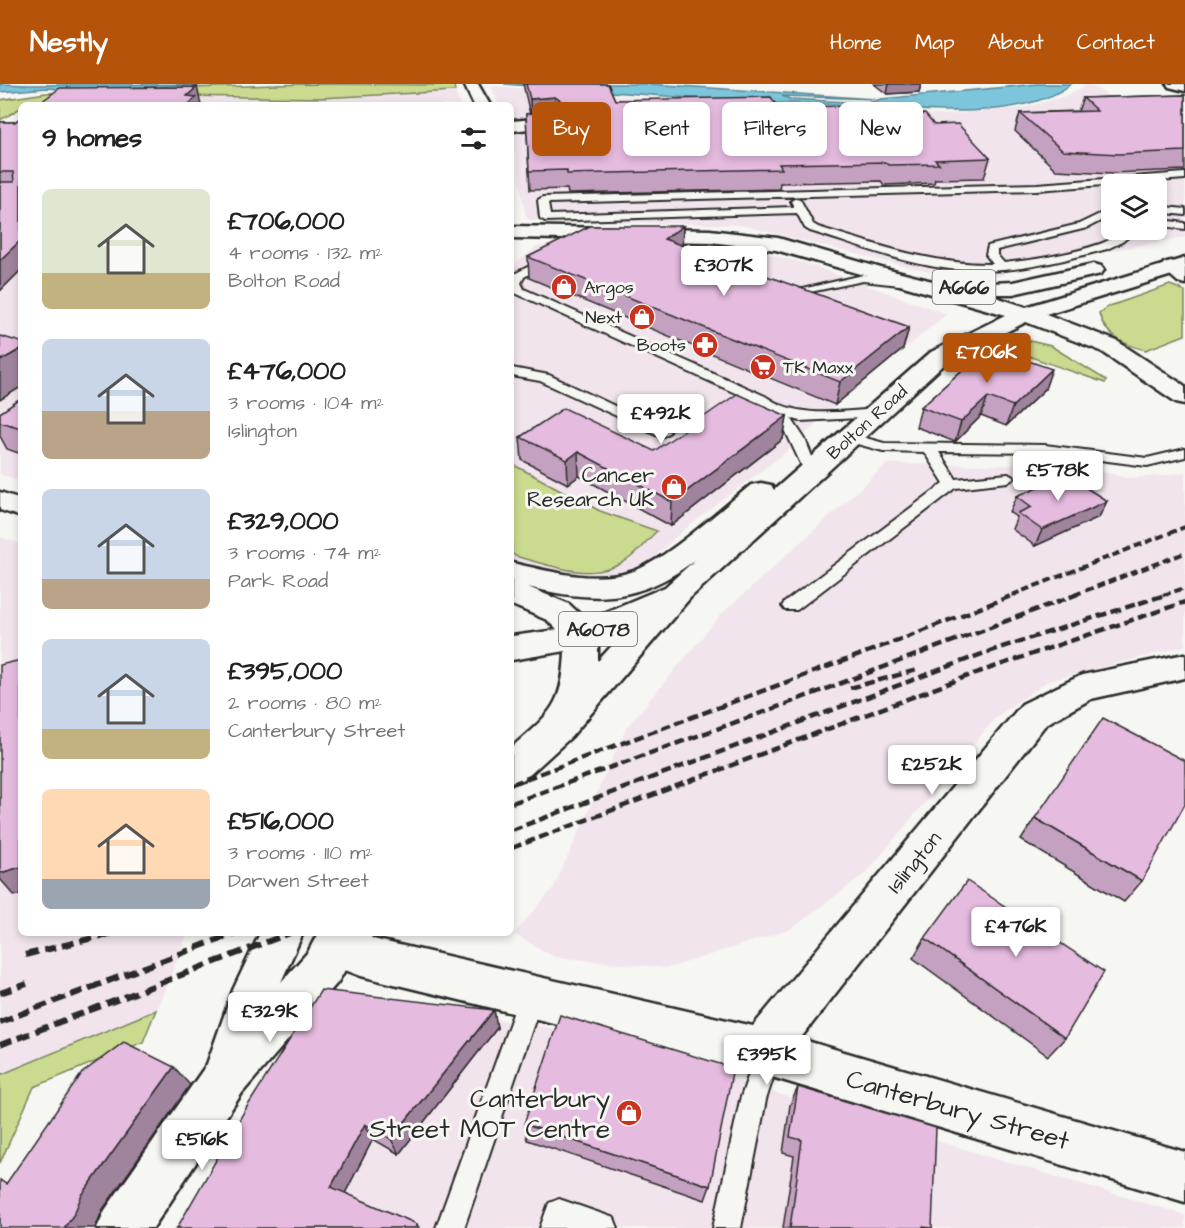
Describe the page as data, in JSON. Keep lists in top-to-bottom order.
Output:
{
  "streets": {
    "main road": [
      "A666",
      "Bolton Road",
      "A6078",
      "Islington",
      "Canterbury Street"
    ]
  },
  "crossings": [
    ["Bolton Road", "A6078"],
    ["Islington", "Canterbury Street"]
  ],
  "places": {
    "shop": [
      "Argos",
      "Next",
      "Cancer Research UK",
      "Canterbury Street MOT Centre"
    ],
    "pharmacy": ["Boots"],
    "supermarket": ["TK Maxx"]
  },
  "page": {
    "header": "Nestly",
    "nav": [
      "Home",
      "Map",
      "About",
      "Contact"
    ],
    "chip": [
      "Buy",
      "Rent",
      "Filters",
      "New"
    ],
    "heading": "9 homes",
    "list": [
      {
        "name": "£706,000",
        "note": "4 rooms · 132 m² · Bolton Road"
      },
      {
        "name": "£476,000",
        "note": "3 rooms · 104 m² · Islington"
      },
      {
        "name": "£329,000",
        "note": "3 rooms · 74 m² · Park Road"
      },
      {
        "name": "£395,000",
        "note": "2 rooms · 80 m² · Canterbury Street"
      },
      {
        "name": "£516,000",
        "note": "3 rooms · 110 m² · Darwen Street"
      }
    ],
    "price": [
      "£307K",
      "£706K",
      "£492K",
      "£578K",
      "£252K",
      "£476K",
      "£329K",
      "£395K",
      "£516K"
    ]
  }
}
